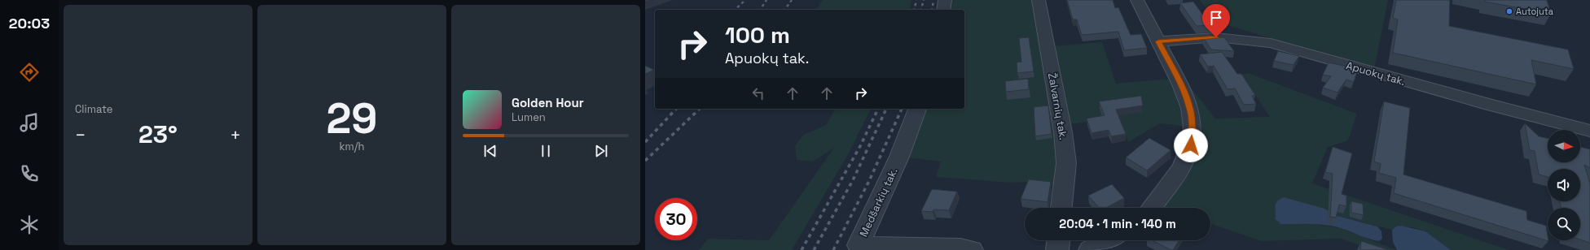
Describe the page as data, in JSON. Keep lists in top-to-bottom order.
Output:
{
  "streets": {
    "street": ["Apuokų tak.", "Žalvarnių tak.", "Medšarkių tak."]
  },
  "places": ["Autojuta"],
  "north": "right",
  "page": {
    "tabs": "20:03",
    "tile": [
      "Climate",
      ["29", "km/h"]
    ],
    "turn": ["100 m", "Apuokų tak."],
    "song": ["Golden Hour", "Lumen"],
    "heat": ["−", "23°", "+"],
    "limit": "30",
    "trip": "20:04 · 1 min · 140 m"
  }
}
